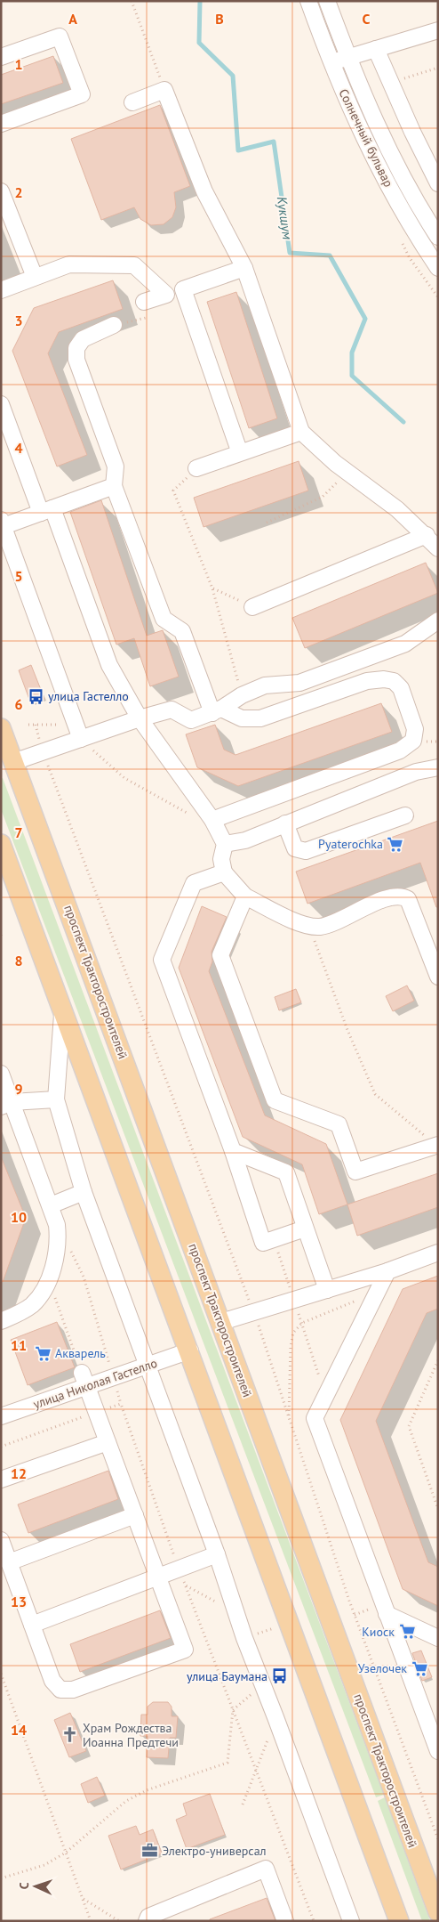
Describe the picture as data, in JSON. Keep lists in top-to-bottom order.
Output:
{
  "streets": {
    "main road": ["проспект Тракторостроителей"],
    "street": ["Солнечный бульвар", "улица Николая Гастелло"]
  },
  "water": ["Кукшум"],
  "places": {
    "bus stop": ["улица Гастелло", "улица Баумана"],
    "supermarket": [
      "Pyaterochka",
      "Акварель",
      "Киоск",
      "Узелочек"
    ],
    "church": ["Храм Рождества Иоанна Предтечи"],
    "office": ["Электро-универсал"]
  },
  "north": "left",
  "grid": {
    "columns": ["A", "B", "C"],
    "rows": [
      "1",
      "2",
      "3",
      "4",
      "5",
      "6",
      "7",
      "8",
      "9",
      "10",
      "11",
      "12",
      "13",
      "14"
    ]
  }
}
